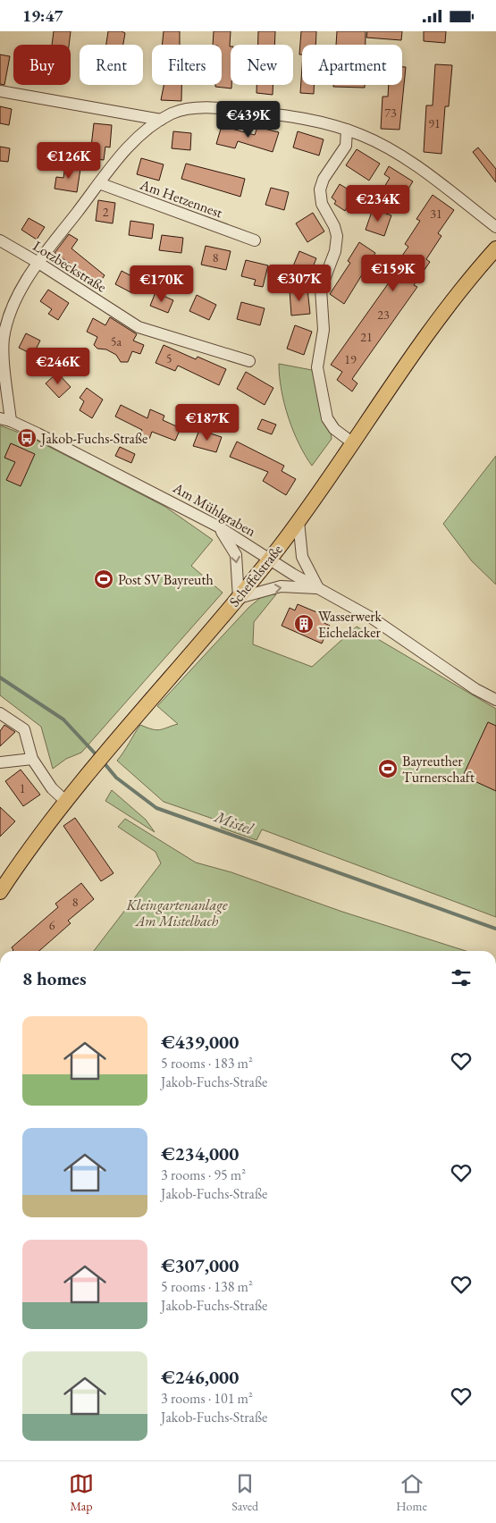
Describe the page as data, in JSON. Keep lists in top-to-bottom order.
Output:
{
  "streets": {
    "main road": ["Scheffelstraße"],
    "street": ["Am Hetzennest", "Lotzbeckstraße", "Am Mühlgraben"]
  },
  "crossings": [
    ["Am Mühlgraben", "Scheffelstraße"]
  ],
  "water": ["Mistel"],
  "parks": ["Kleingartenanlage Am Mistelbach"],
  "places": {
    "bus stop": ["Jakob-Fuchs-Straße"],
    "sports": ["Post SV Bayreuth", "Bayreuther Turnerschaft"],
    "building": ["Wasserwerk Eichelacker"]
  },
  "house_numbers": [
    "73",
    "91",
    "2",
    "31",
    "8",
    "23",
    "21",
    "5a",
    "5",
    "19",
    "1",
    "8",
    "6"
  ],
  "page": {
    "status": "19:47",
    "chip": [
      "Buy",
      "Rent",
      "Filters",
      "New",
      "Apartment"
    ],
    "price": [
      "€439K",
      "€126K",
      "€234K",
      "€159K",
      "€307K",
      "€170K",
      "€246K",
      "€187K"
    ],
    "heading": "8 homes",
    "list": [
      {
        "name": "€439,000",
        "note": "5 rooms · 183 m² · Jakob-Fuchs-Straße"
      },
      {
        "name": "€234,000",
        "note": "3 rooms · 95 m² · Jakob-Fuchs-Straße"
      },
      {
        "name": "€307,000",
        "note": "5 rooms · 138 m² · Jakob-Fuchs-Straße"
      },
      {
        "name": "€246,000",
        "note": "3 rooms · 101 m² · Jakob-Fuchs-Straße"
      }
    ],
    "tabs": ["Map", "Saved", "Home"]
  }
}
